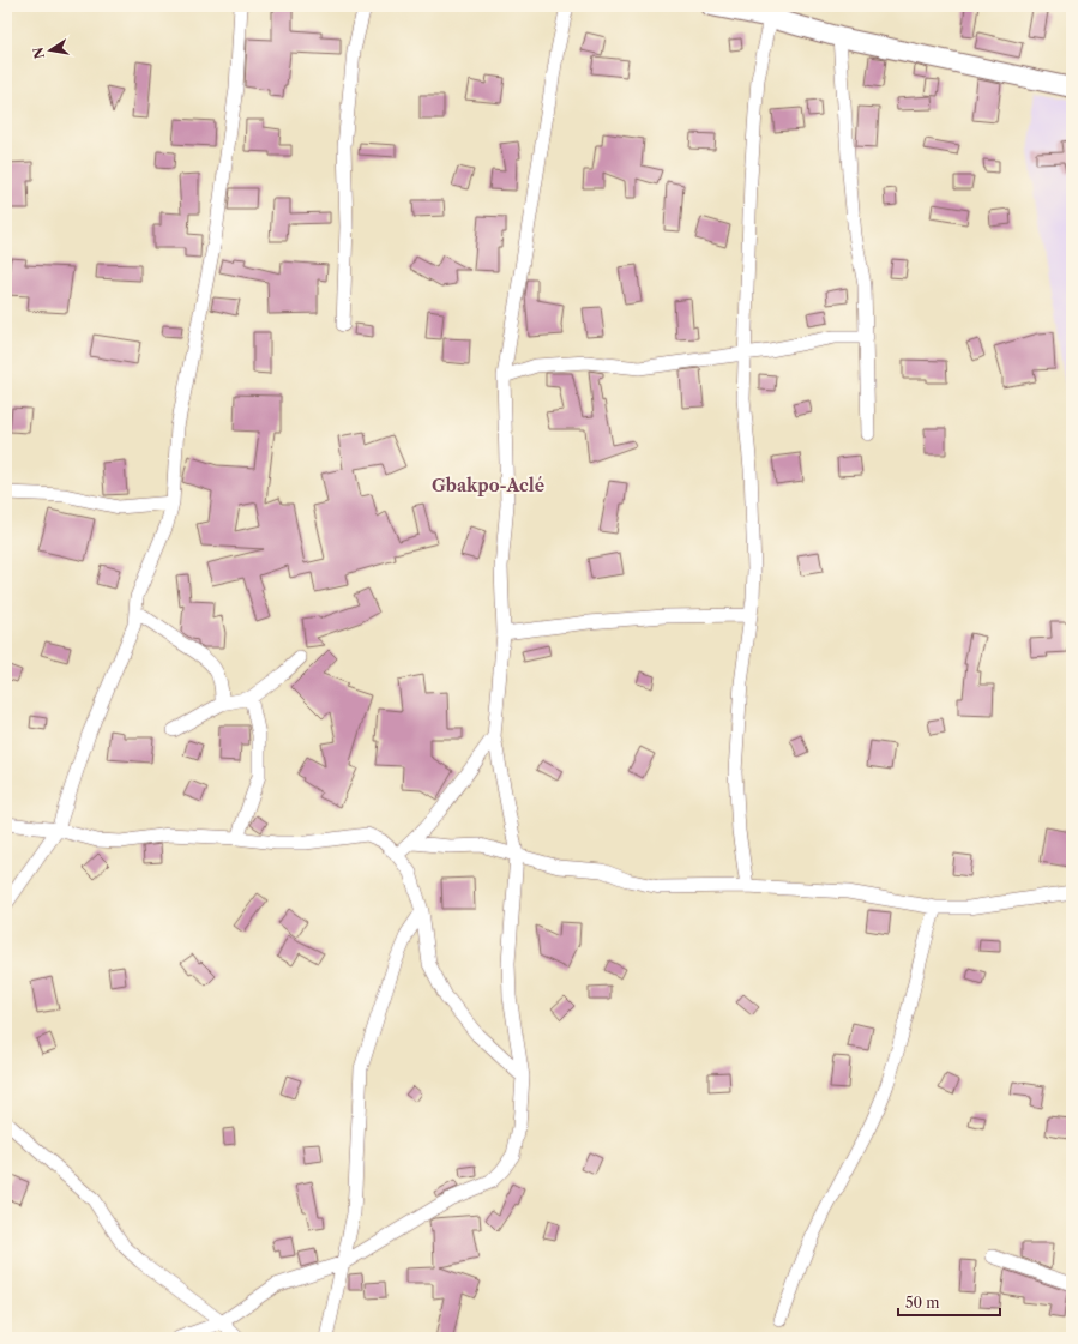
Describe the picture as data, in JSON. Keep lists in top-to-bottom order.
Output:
{
  "districts": ["Gbakpo-Aclé"],
  "scale_bar": "50 m",
  "north": "left"
}
